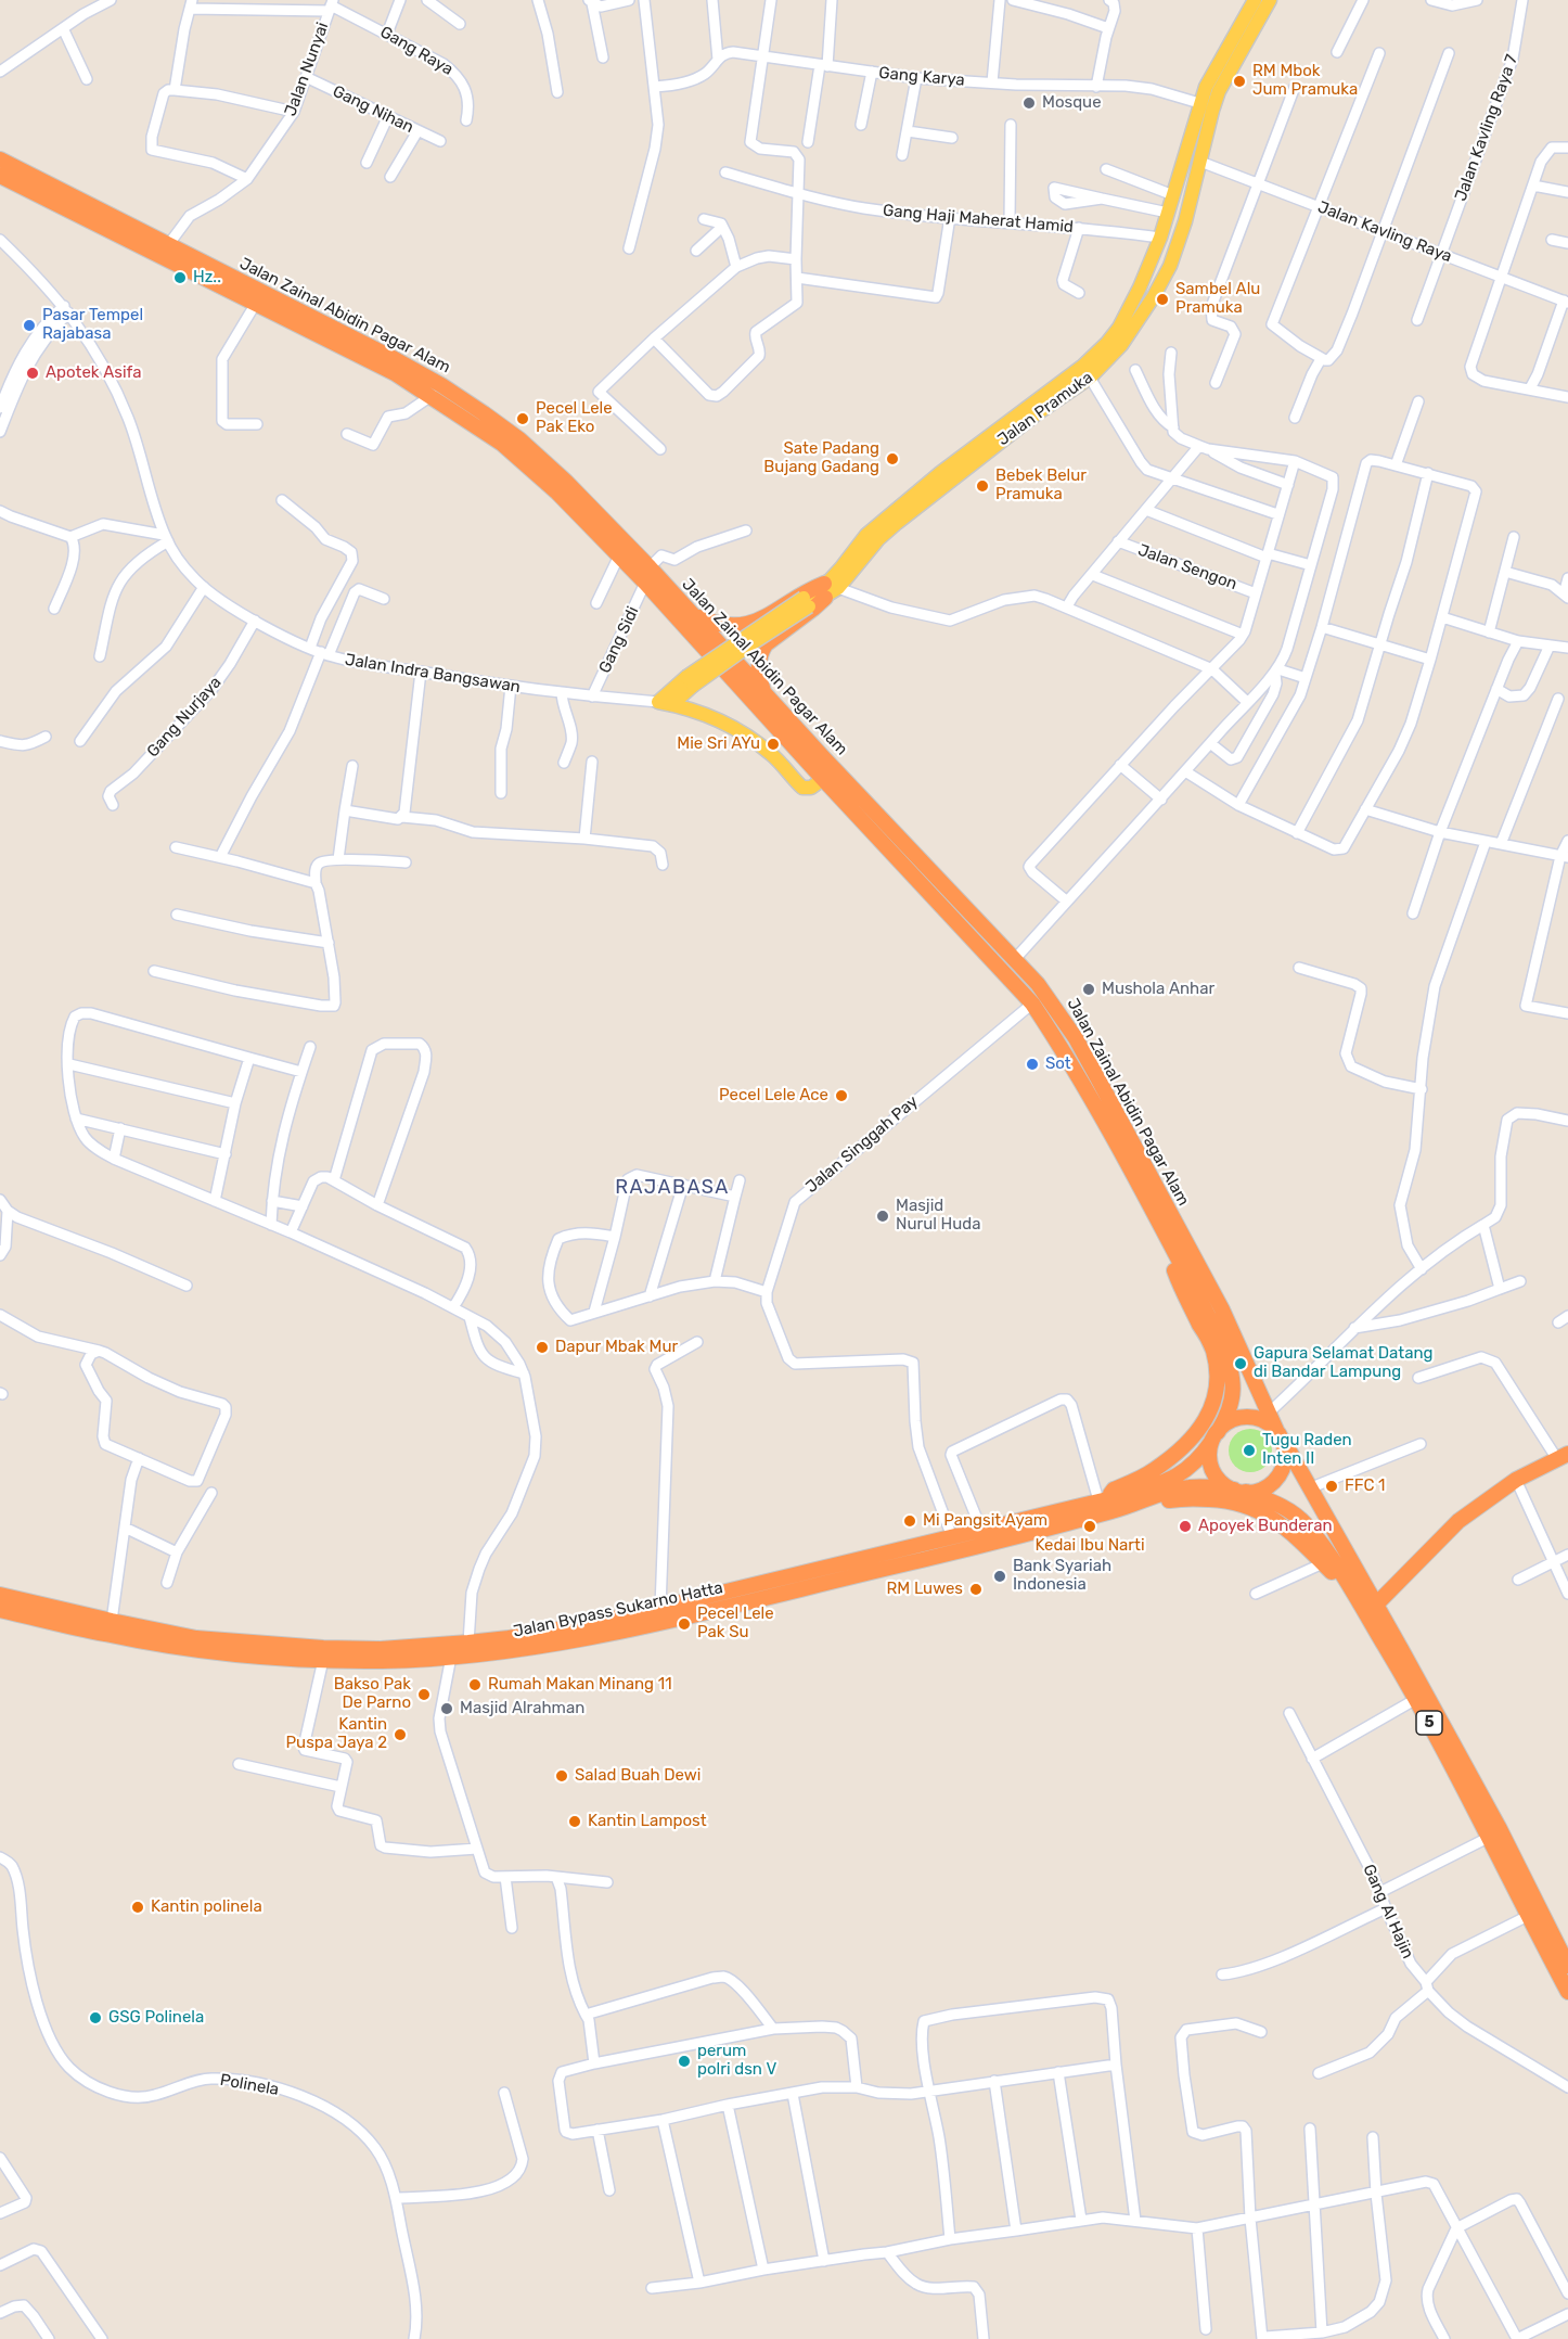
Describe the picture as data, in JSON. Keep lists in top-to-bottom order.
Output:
{
  "streets": {
    "highway": ["Jalan Zainal Abidin Pagar Alam", "Jalan Bypass Sukarno Hatta", "5"],
    "main road": ["Jalan Pramuka", "Jalan Indra Bangsawan"],
    "street": [
      "Gang Raya",
      "Jalan Nunyai",
      "Gang Karya",
      "Gang Nihan",
      "Jalan Kavling Raya 7",
      "Gang Haji Maherat Hamid",
      "Jalan Kavling Raya",
      "Jalan Sengon",
      "Gang Sidi",
      "Gang Nurjaya",
      "Jalan Singgah Pay",
      "Gang Al Hajin",
      "Polinela"
    ]
  },
  "crossings": [
    ["Gang Raya", "Jalan Nunyai"],
    ["Jalan Nunyai", "Gang Nihan"],
    ["Jalan Nunyai", "Jalan Zainal Abidin Pagar Alam"],
    ["Gang Karya", "Jalan Pramuka"],
    ["Jalan Kavling Raya 7", "Jalan Kavling Raya"],
    ["Gang Haji Maherat Hamid", "Jalan Pramuka"],
    ["Jalan Kavling Raya", "Jalan Pramuka"],
    ["Jalan Zainal Abidin Pagar Alam", "Gang Sidi"],
    ["Jalan Zainal Abidin Pagar Alam", "Jalan Indra Bangsawan"],
    ["Jalan Zainal Abidin Pagar Alam", "Jalan Singgah Pay"],
    ["Jalan Zainal Abidin Pagar Alam", "Jalan Bypass Sukarno Hatta"],
    ["Jalan Zainal Abidin Pagar Alam", "5"],
    ["Jalan Pramuka", "Jalan Indra Bangsawan"],
    ["Gang Sidi", "Jalan Indra Bangsawan"],
    ["Jalan Indra Bangsawan", "Gang Nurjaya"],
    ["Jalan Bypass Sukarno Hatta", "5"]
  ],
  "districts": ["RAJABASA"],
  "places": [
    "RM Mbok Jum Pramuka",
    "Mosque",
    "Hz..",
    "Sambel Alu Pramuka",
    "Pasar Tempel Rajabasa",
    "Apotek Asifa",
    "Pecel Lele Pak Eko",
    "Sate Padang Bujang Gadang",
    "Bebek Belur Pramuka",
    "Mie Sri AYu",
    "Mushola Anhar",
    "Sot",
    "Pecel Lele Ace",
    "Masjid Nurul Huda",
    "Dapur Mbak Mur",
    "Gapura Selamat Datang di Bandar Lampung",
    "Tugu Raden Inten II",
    "FFC 1",
    "Mi Pangsit Ayam",
    "Kedai Ibu Narti",
    "Apoyek Bunderan",
    "Bank Syariah Indonesia",
    "RM Luwes",
    "Pecel Lele Pak Su",
    "Rumah Makan Minang 11",
    "Bakso Pak De Parno",
    "Masjid Alrahman",
    "Kantin Puspa Jaya 2",
    "Salad Buah Dewi",
    "Kantin Lampost",
    "Kantin polinela",
    "GSG Polinela",
    "perum polri dsn V"
  ]
}
